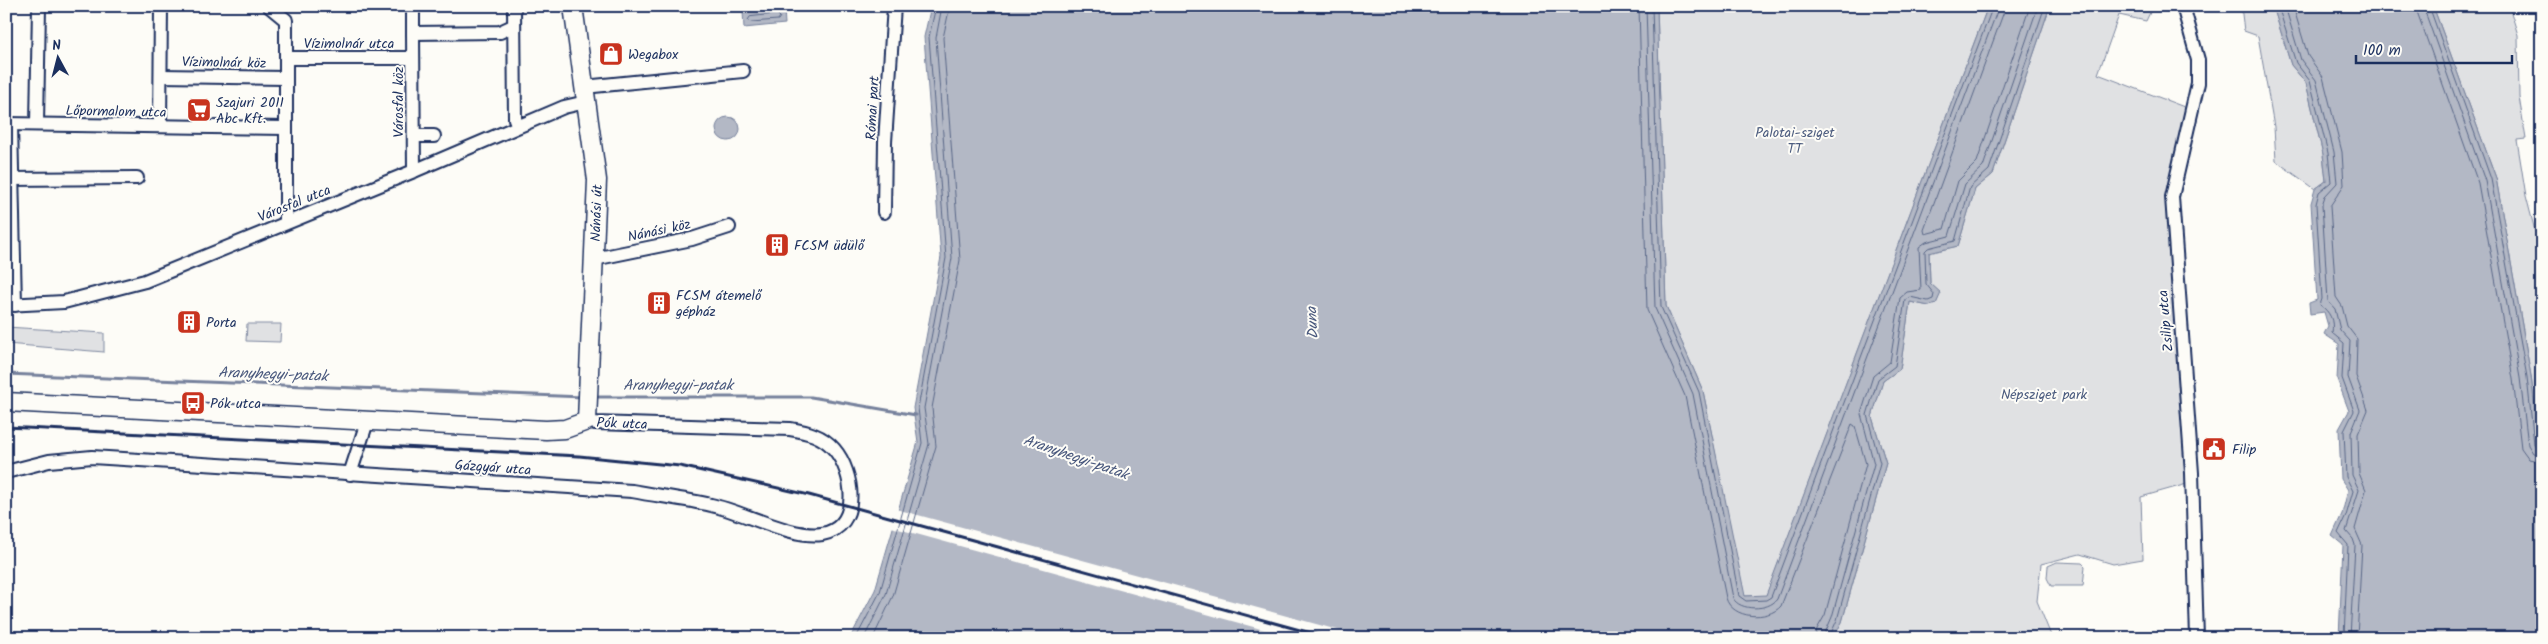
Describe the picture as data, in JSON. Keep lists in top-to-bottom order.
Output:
{
  "streets": {
    "street": [
      "Vízimolnár utca",
      "Vízimolnár köz",
      "Városfal köz",
      "Római part",
      "Lőpormalom utca",
      "Városfal utca",
      "Nánási út",
      "Nánási köz",
      "Zsilip utca",
      "Pók utca",
      "Gázgyár utca"
    ]
  },
  "crossings": [
    ["Vízimolnár utca", "Vízimolnár köz"],
    ["Vízimolnár utca", "Városfal köz"],
    ["Vízimolnár utca", "Lőpormalom utca"],
    ["Vízimolnár utca", "Városfal utca"],
    ["Városfal köz", "Városfal utca"],
    ["Városfal utca", "Nánási út"],
    ["Nánási út", "Nánási köz"],
    ["Nánási út", "Pók utca"],
    ["Pók utca", "Gázgyár utca"]
  ],
  "water": ["Duna", "Aranyhegyi-patak"],
  "parks": ["Palotai-sziget TT", "Népsziget park"],
  "places": {
    "shop": ["Wegabox"],
    "supermarket": ["Szajuri 2011 Abc Kft."],
    "building": ["FCSM üdülő", "FCSM átemelő gépház", "Porta"],
    "bus stop": ["Pók utca"],
    "public building": ["Filip"]
  },
  "scale_bar": "100 m",
  "north": "top"
}
